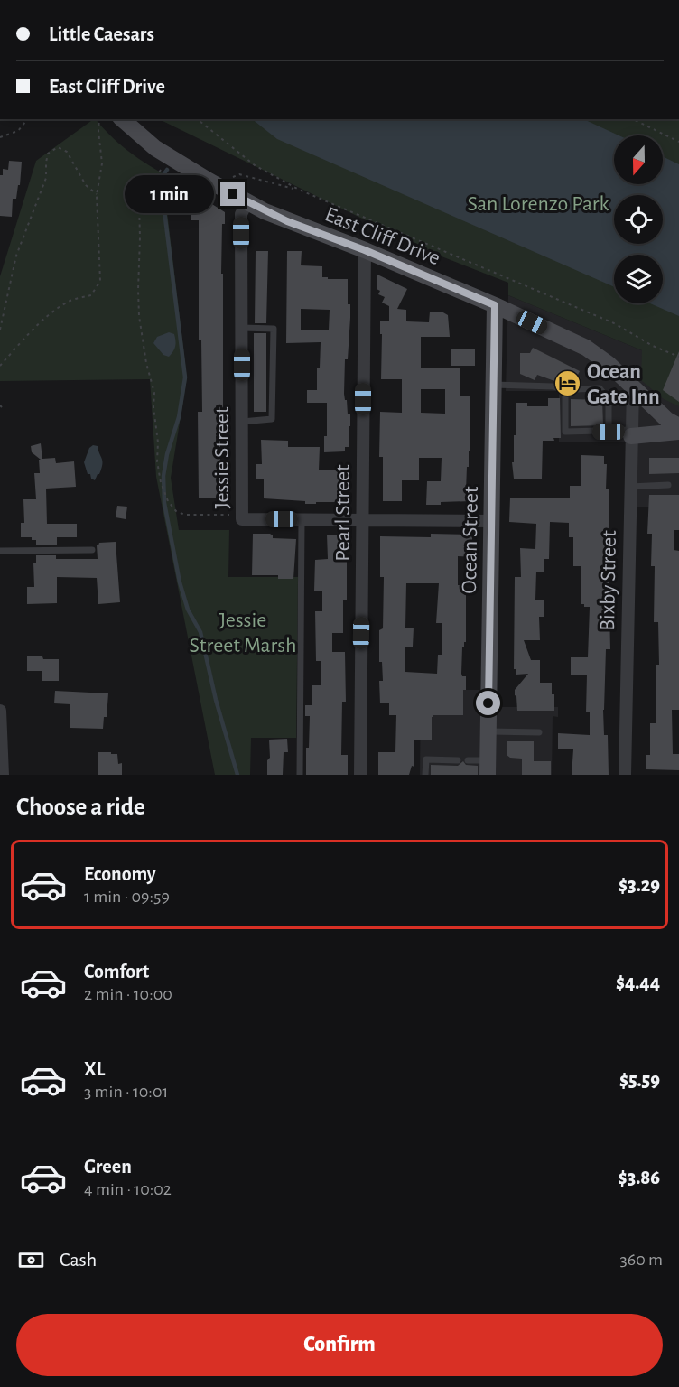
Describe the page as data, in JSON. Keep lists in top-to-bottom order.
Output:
{
  "streets": {
    "main road": ["East Cliff Drive", "Ocean Street"],
    "street": ["Jessie Street", "Pearl Street", "Bixby Street"]
  },
  "crossings": [
    ["East Cliff Drive", "Jessie Street"],
    ["East Cliff Drive", "Pearl Street"],
    ["East Cliff Drive", "Ocean Street"],
    ["East Cliff Drive", "Bixby Street"]
  ],
  "parks": ["San Lorenzo Park", "Jessie Street Marsh"],
  "places": {
    "hotel": ["Ocean Gate Inn"]
  },
  "north": "bottom",
  "page": {
    "banner": ["Little Caesars", "East Cliff Drive"],
    "bubble": "1 min",
    "heading": "Choose a ride",
    "list": [
      {
        "name": "Economy",
        "note": "1 min · 09:59",
        "value": "$3.29"
      },
      {
        "name": "Comfort",
        "note": "2 min · 10:00",
        "value": "$4.44"
      },
      {
        "name": "XL",
        "note": "3 min · 10:01",
        "value": "$5.59"
      },
      {
        "name": "Green",
        "note": "4 min · 10:02",
        "value": "$3.86"
      }
    ],
    "pay": ["Cash", "360 m"],
    "buttons": "Confirm"
  }
}
